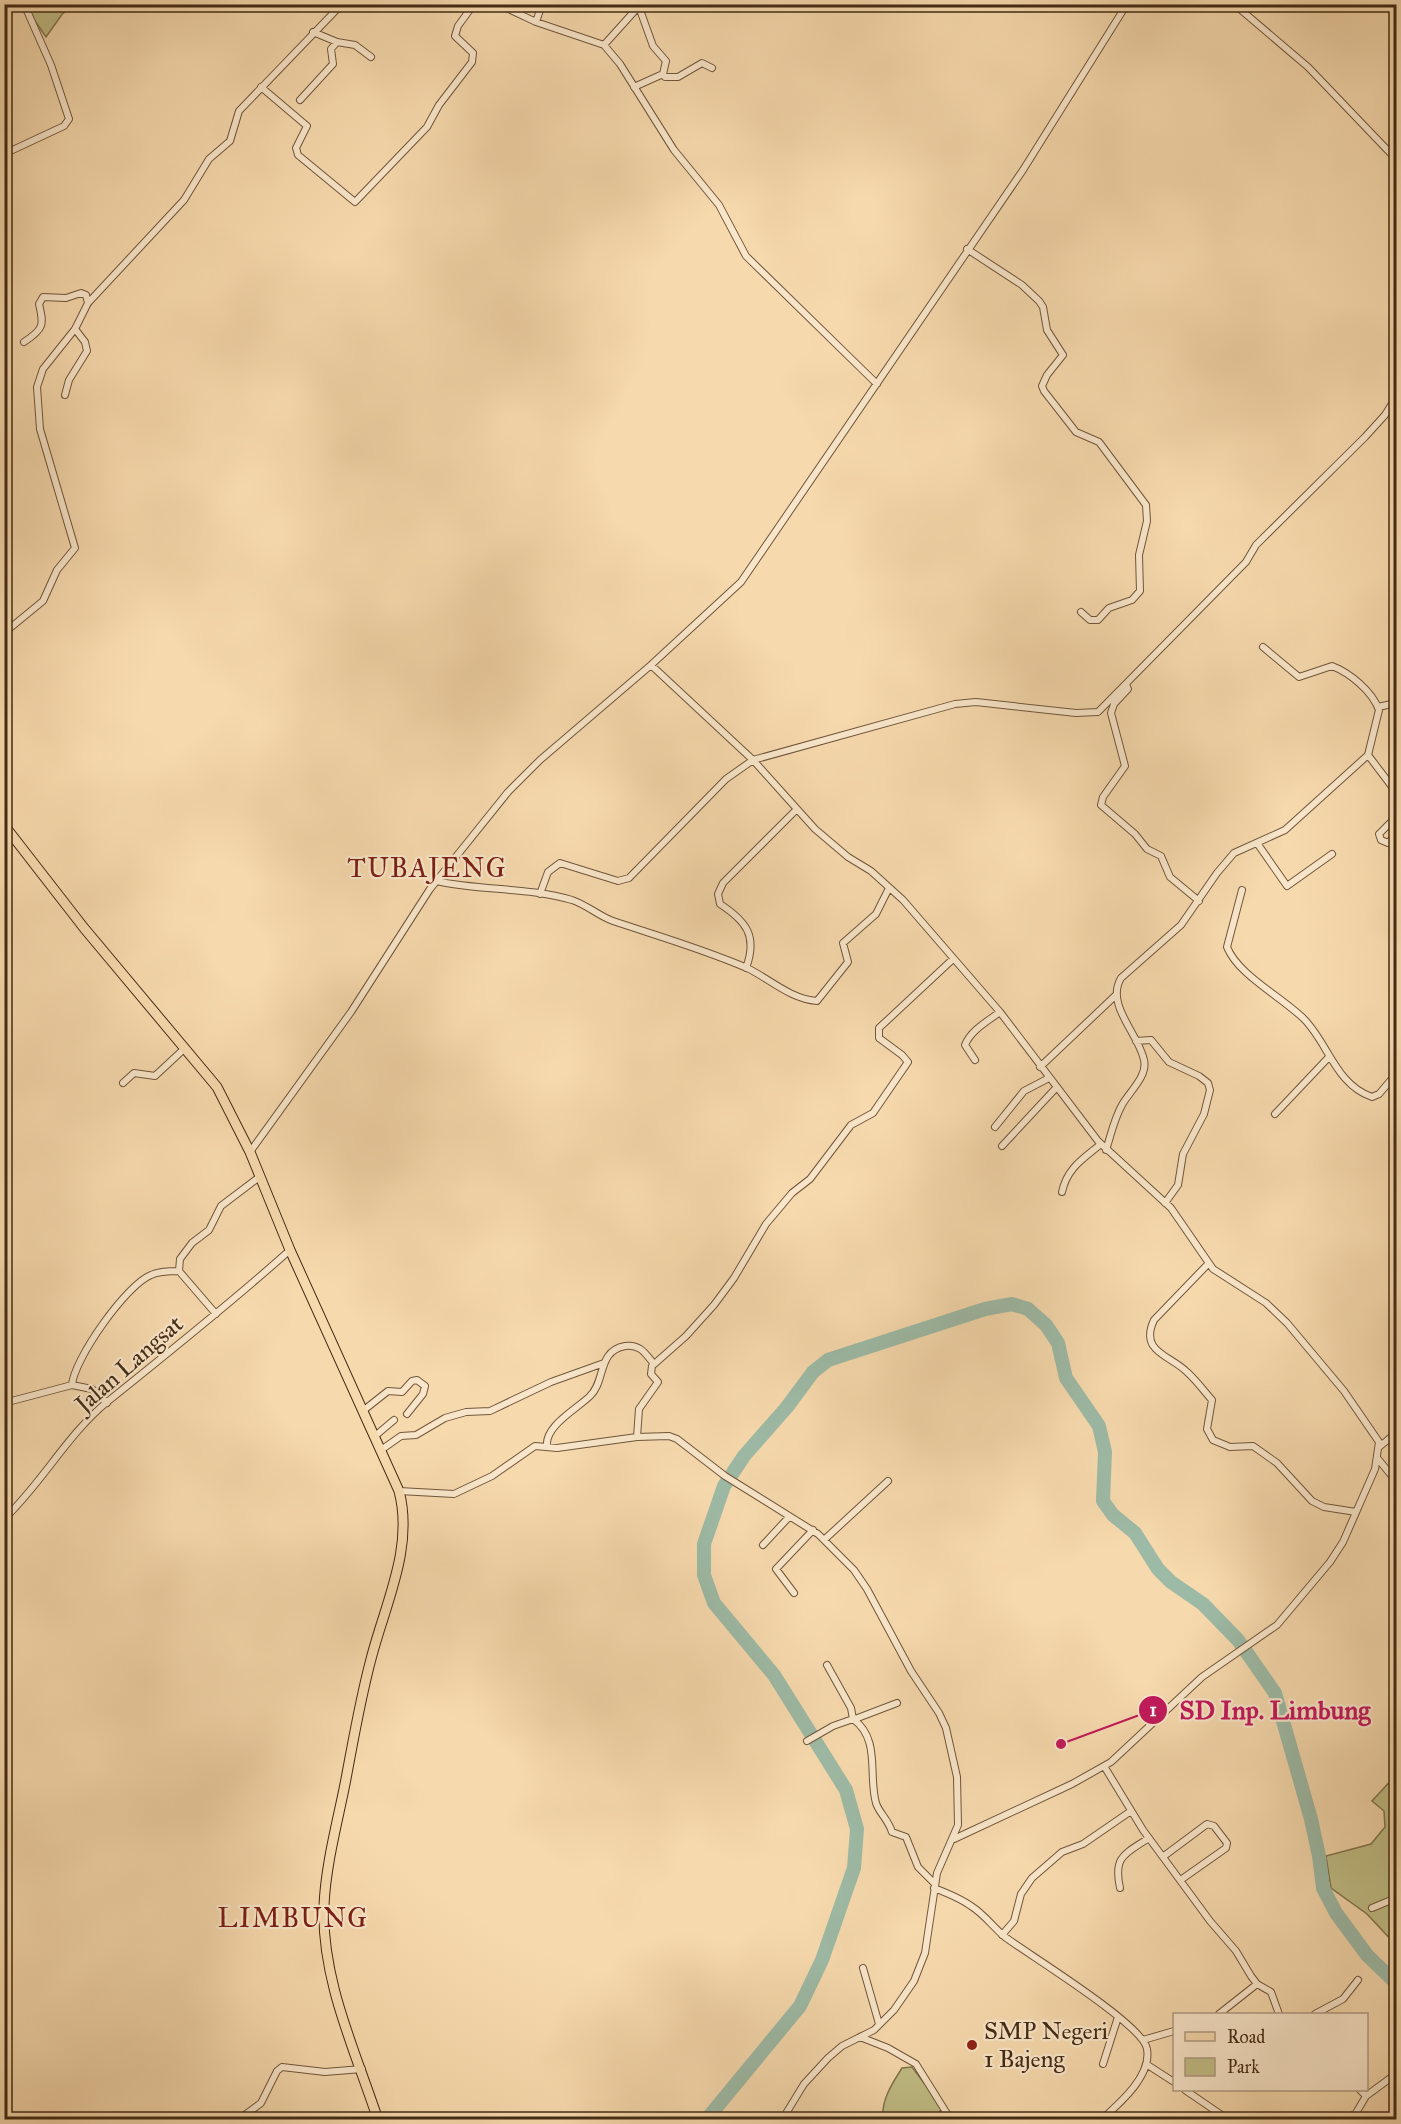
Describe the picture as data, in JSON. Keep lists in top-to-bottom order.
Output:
{
  "streets": {
    "street": ["Jalan Langsat"]
  },
  "districts": ["TUBAJENG", "LIMBUNG"],
  "places": ["SD Inp. Limbung", "SMP Negeri 1 Bajeng"],
  "legend": ["Road", "Park"]
}
